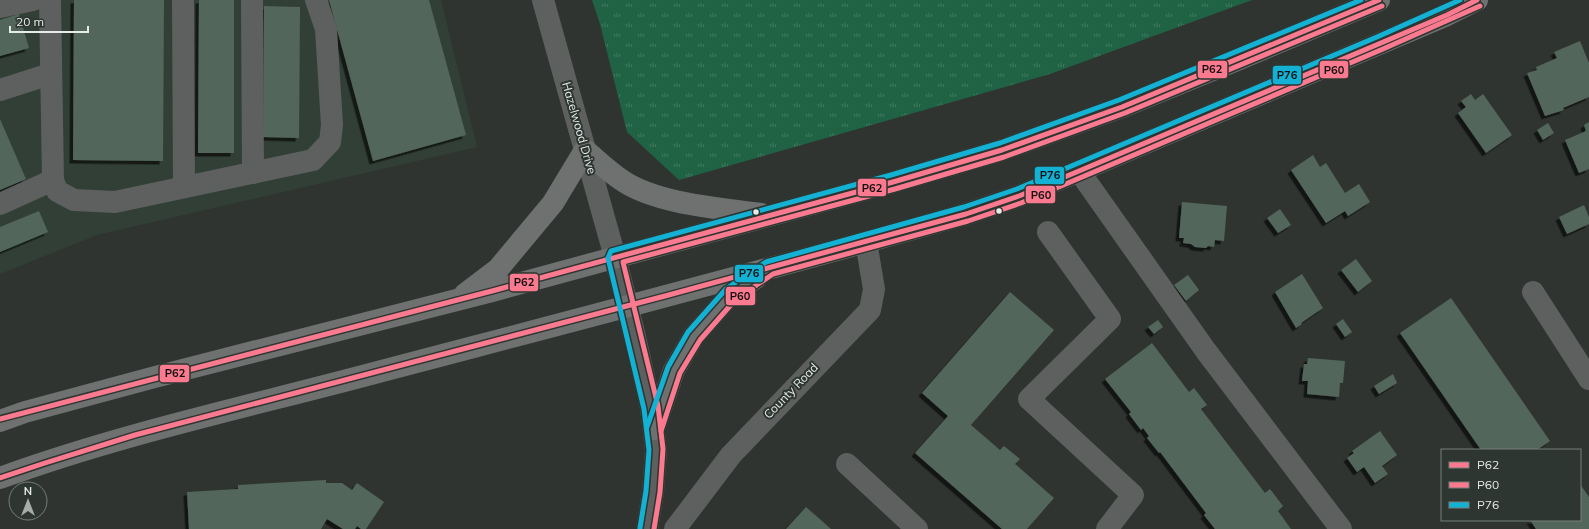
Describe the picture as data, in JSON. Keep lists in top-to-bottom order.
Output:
{
  "streets": {
    "street": ["Hazelwood Drive", "County Road"]
  },
  "lines": ["transit line P62", "transit line P76", "transit line P60"],
  "legend": ["P62", "P60", "P76"],
  "scale_bar": "20 m",
  "north": "top"
}
